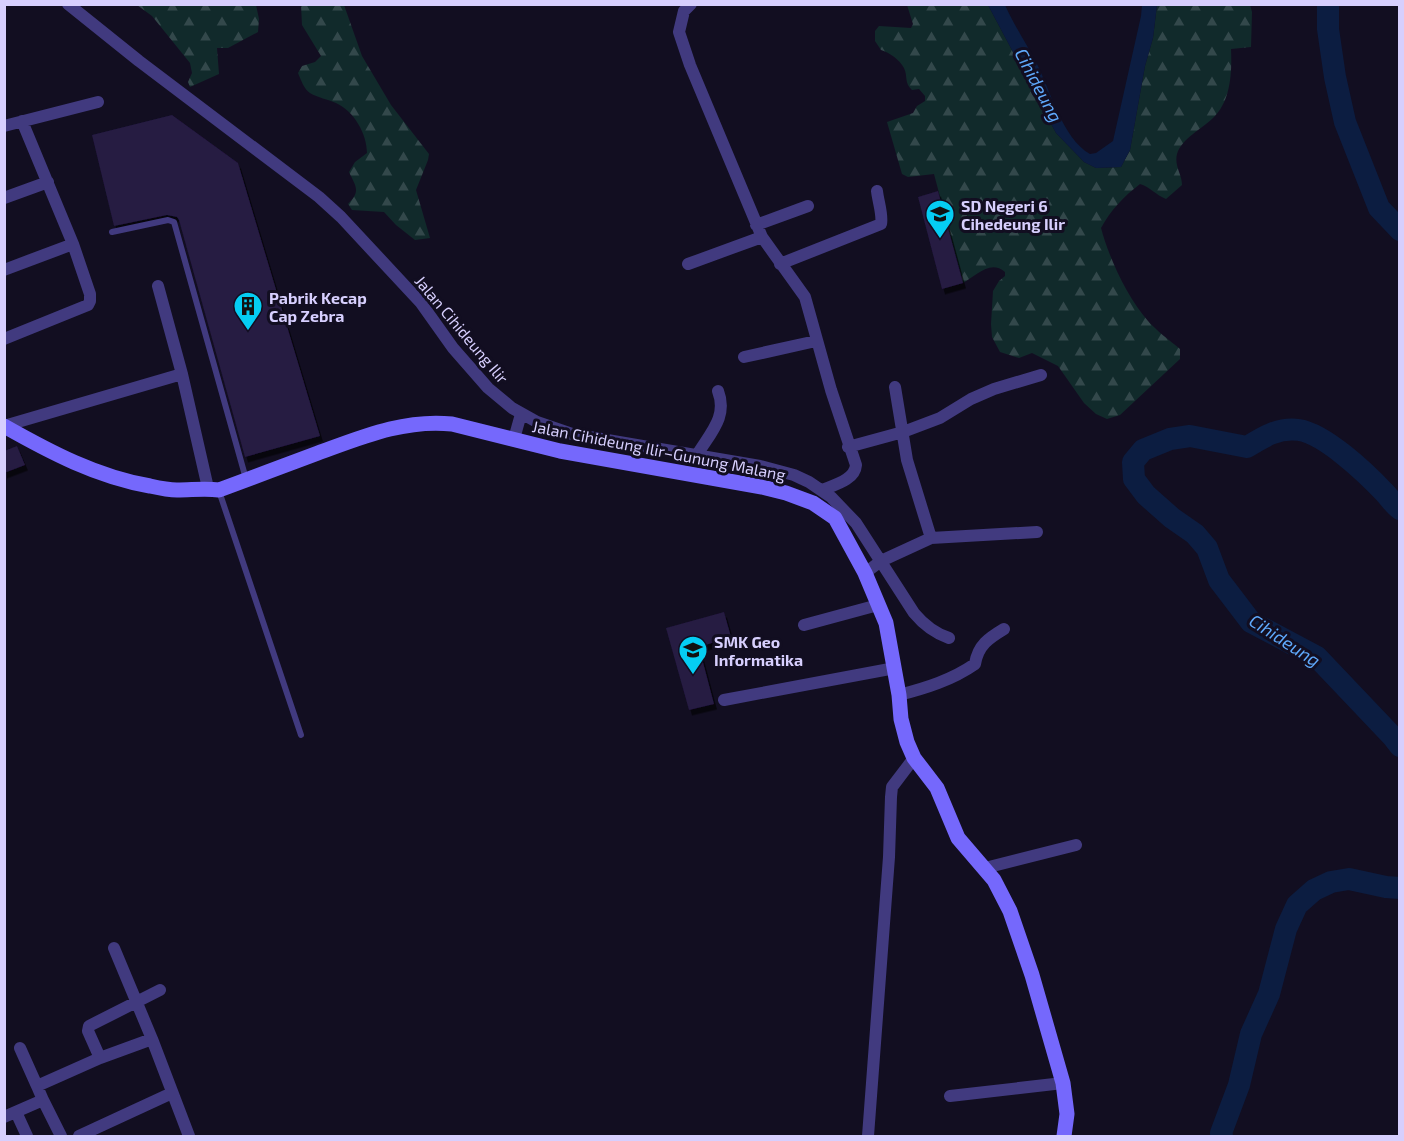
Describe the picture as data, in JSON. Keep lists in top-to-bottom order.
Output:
{
  "streets": {
    "main road": ["Jalan Cihideung Ilir–Gunung Malang"],
    "street": ["Jalan Cihideung Ilir"]
  },
  "crossings": [
    ["Jalan Cihideung Ilir", "Jalan Cihideung Ilir–Gunung Malang"]
  ],
  "water": ["Cihideung"],
  "places": {
    "school or university": ["SD Negeri 6 Cihedeung Ilir", "SMK Geo Informatika"],
    "building": ["Pabrik Kecap Cap Zebra"]
  }
}
